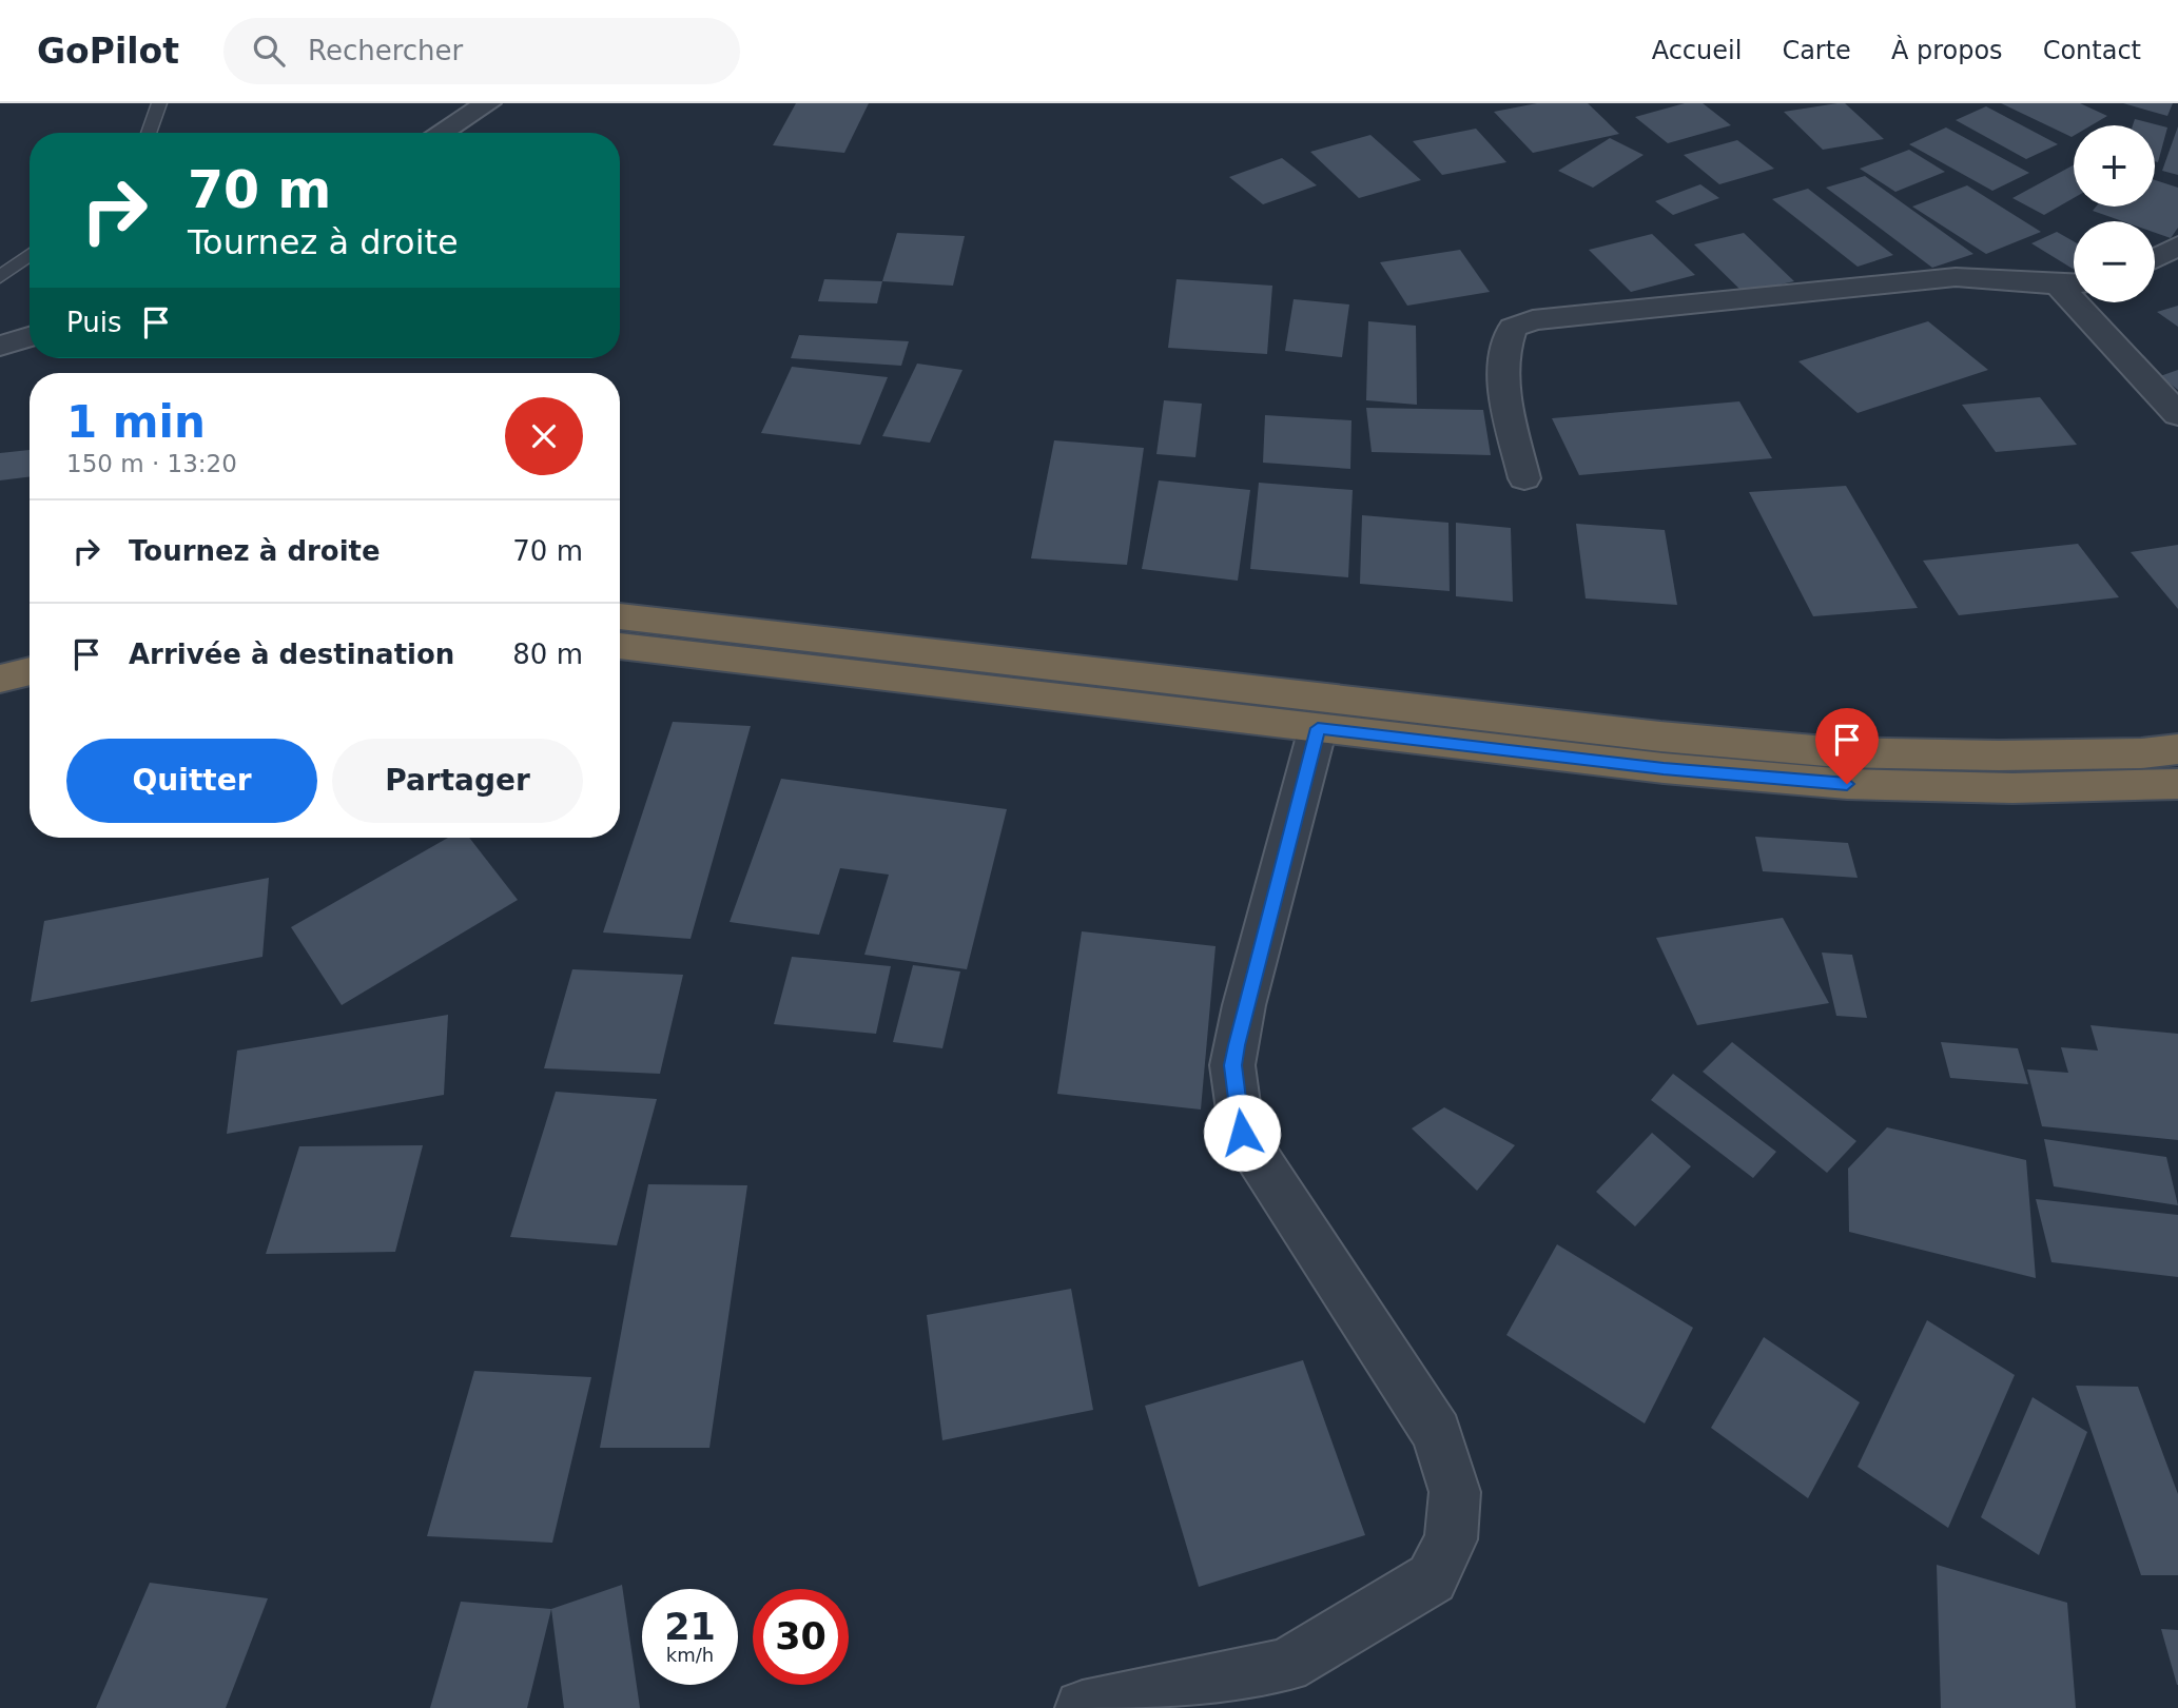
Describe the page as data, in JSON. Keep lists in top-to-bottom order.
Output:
{
  "page": {
    "header": "GoPilot",
    "search": "Rechercher",
    "nav": [
      "Accueil",
      "Carte",
      "À propos",
      "Contact"
    ],
    "map_buttons": ["+", "−"],
    "turn": ["70 m", "Tournez à droite"],
    "then": "Puis",
    "heading": ["1 min", "150 m · 13:20"],
    "list": [
      {
        "name": "Tournez à droite",
        "value": "70 m"
      },
      {
        "name": "Arrivée à destination",
        "value": "80 m"
      }
    ],
    "buttons": ["Quitter", "Partager"],
    "speed": "21 km/h",
    "limit": "30"
  }
}
